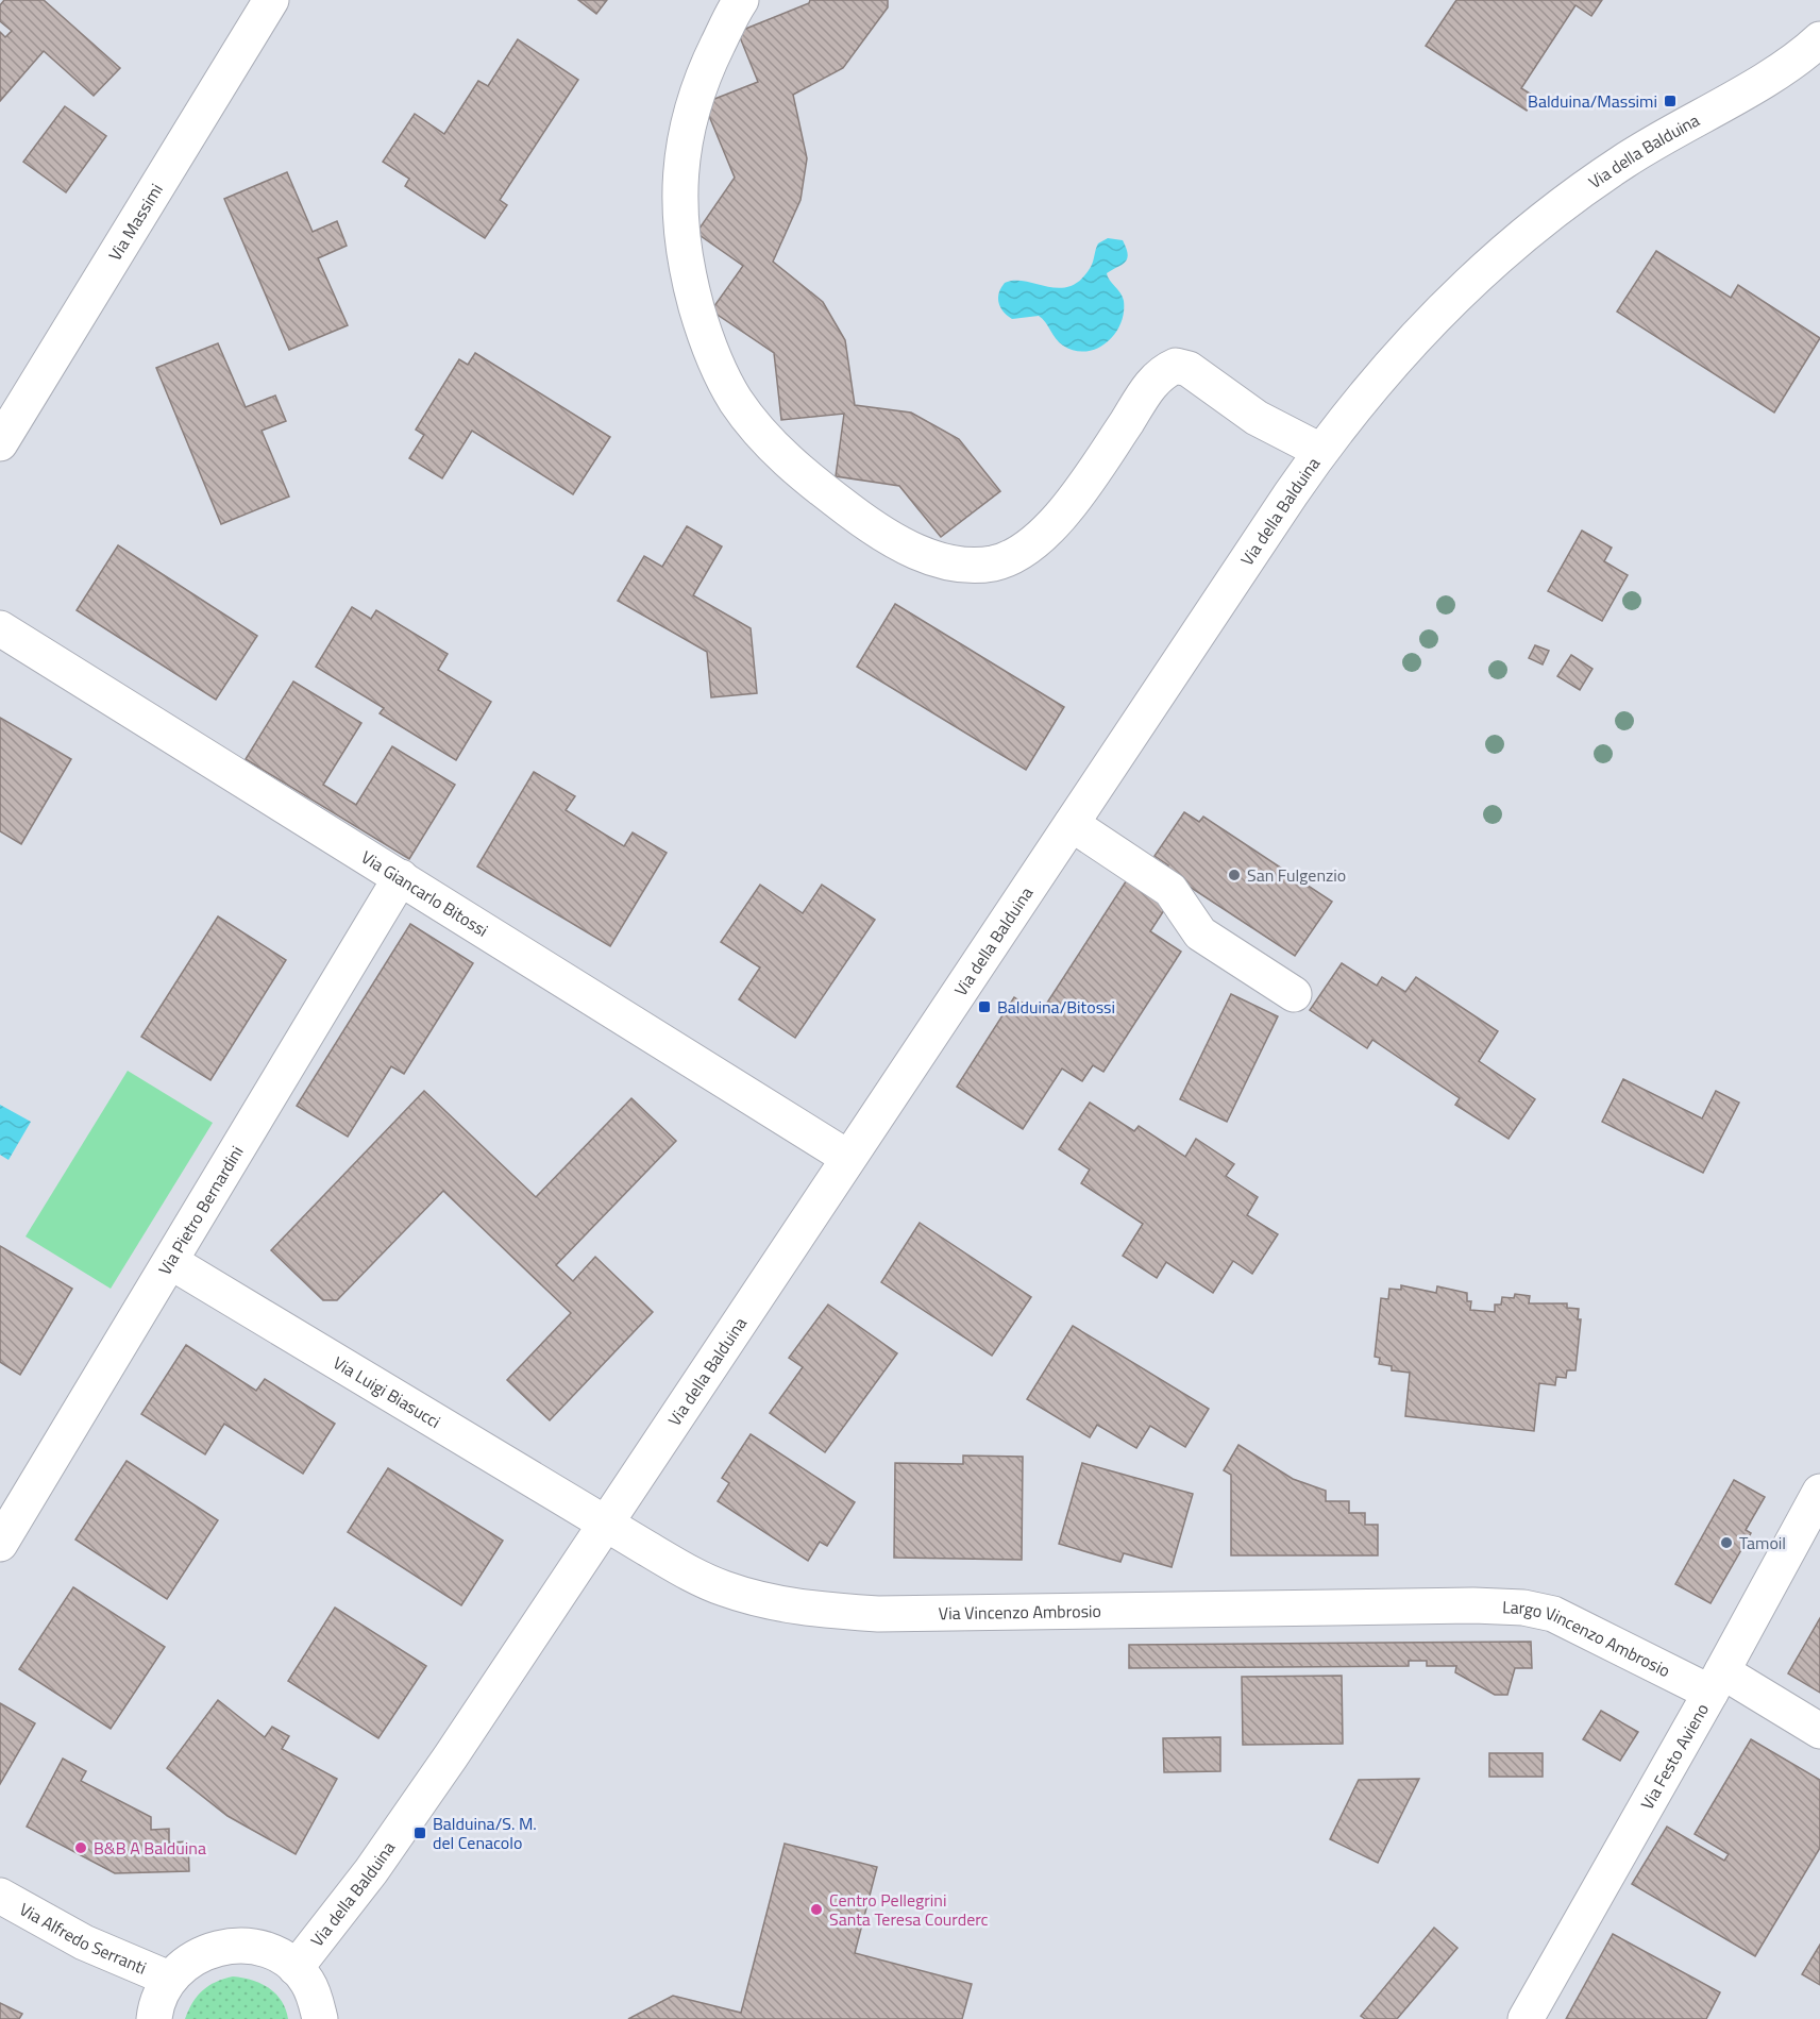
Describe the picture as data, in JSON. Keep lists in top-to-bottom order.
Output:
{
  "streets": {
    "street": [
      "Via della Balduina",
      "Via Massimi",
      "Via Giancarlo Bitossi",
      "Via Pietro Bernardini",
      "Via Luigi Biasucci",
      "Via Vincenzo Ambrosio",
      "Largo Vincenzo Ambrosio",
      "Via Festo Avieno",
      "Via Alfredo Serranti"
    ]
  },
  "crossings": [
    ["Via della Balduina", "Via Giancarlo Bitossi"],
    ["Via della Balduina", "Via Luigi Biasucci"],
    ["Via della Balduina", "Via Vincenzo Ambrosio"],
    ["Via Giancarlo Bitossi", "Via Pietro Bernardini"],
    ["Via Pietro Bernardini", "Via Luigi Biasucci"],
    ["Via Luigi Biasucci", "Via Vincenzo Ambrosio"],
    ["Via Vincenzo Ambrosio", "Largo Vincenzo Ambrosio"],
    ["Largo Vincenzo Ambrosio", "Via Festo Avieno"]
  ],
  "places": {
    "transit": ["Balduina/Massimi", "Balduina/Bitossi", "Balduina/S. M. del Cenacolo"],
    "other": [
      "San Fulgenzio",
      "Tamoil",
      "B&B A Balduina",
      "Centro Pellegrini Santa Teresa Courderc"
    ]
  }
}
